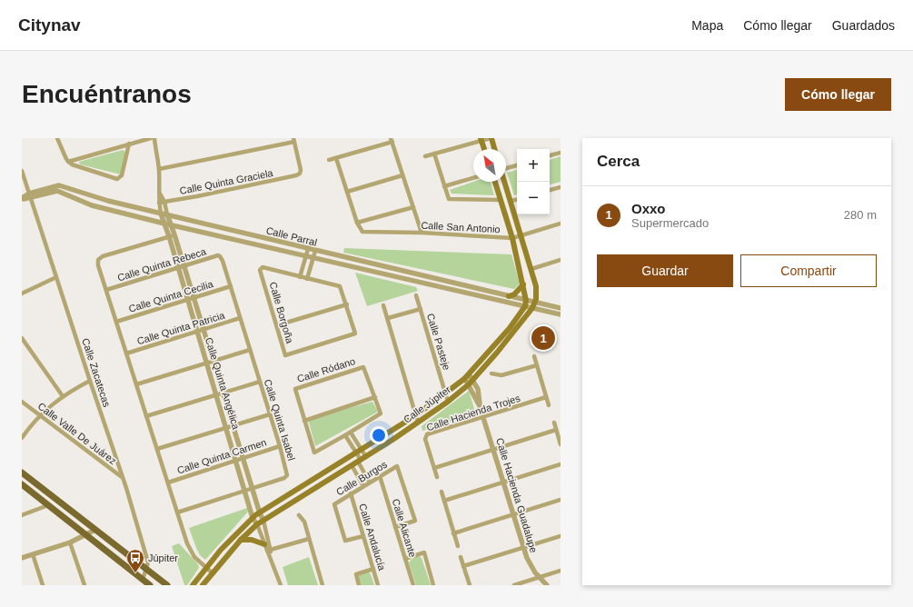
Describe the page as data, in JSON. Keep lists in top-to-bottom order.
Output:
{
  "streets": {
    "main road": ["Calle Júpiter"],
    "street": [
      "Calle Quinta Graciela",
      "Calle San Antonio",
      "Calle Parral",
      "Calle Quinta Rebeca",
      "Calle Quinta Cecilia",
      "Calle Borgoña",
      "Calle Quinta Patricia",
      "Calle Pasteje",
      "Calle Ródano",
      "Calle Zacatecas",
      "Calle Quinta Angélica",
      "Calle Hacienda Trojes",
      "Calle Quinta Isabel",
      "Calle Valle De Juárez",
      "Calle Quinta Carmen",
      "Calle Burgos",
      "Calle Hacienda Guadalupe",
      "Calle Alicante",
      "Calle Andalucía"
    ]
  },
  "crossings": [
    ["Calle San Antonio", "Calle Júpiter"],
    ["Calle Parral", "Calle Zacatecas"],
    ["Calle Parral", "Calle Quinta Angélica"],
    ["Calle Parral", "Calle Júpiter"],
    ["Calle Quinta Rebeca", "Calle Quinta Angélica"],
    ["Calle Quinta Rebeca", "Calle Quinta Isabel"],
    ["Calle Quinta Cecilia", "Calle Quinta Angélica"],
    ["Calle Quinta Cecilia", "Calle Quinta Isabel"],
    ["Calle Quinta Patricia", "Calle Quinta Angélica"],
    ["Calle Quinta Patricia", "Calle Quinta Isabel"],
    ["Calle Pasteje", "Calle Júpiter"],
    ["Calle Zacatecas", "Calle Valle De Juárez"],
    ["Calle Quinta Angélica", "Calle Júpiter"],
    ["Calle Quinta Angélica", "Calle Quinta Isabel"],
    ["Calle Quinta Angélica", "Calle Quinta Carmen"],
    ["Calle Júpiter", "Calle Hacienda Guadalupe"],
    ["Calle Hacienda Trojes", "Calle Hacienda Guadalupe"],
    ["Calle Quinta Isabel", "Calle Quinta Carmen"],
    ["Calle Burgos", "Calle Alicante"],
    ["Calle Burgos", "Calle Andalucía"]
  ],
  "places": {
    "bus stop": ["Júpiter"]
  },
  "north": "top left",
  "page": {
    "header": "Citynav",
    "nav": ["Mapa", "Cómo llegar", "Guardados"],
    "buttons": [
      "Cómo llegar",
      ["Guardar", "Compartir"]
    ],
    "title": "Encuéntranos",
    "heading": "Cerca",
    "map_buttons": ["+", "−"],
    "list": [
      {
        "mark": "1",
        "name": "Oxxo",
        "note": "Supermercado",
        "value": "280 m"
      }
    ],
    "pins": "1"
  }
}
